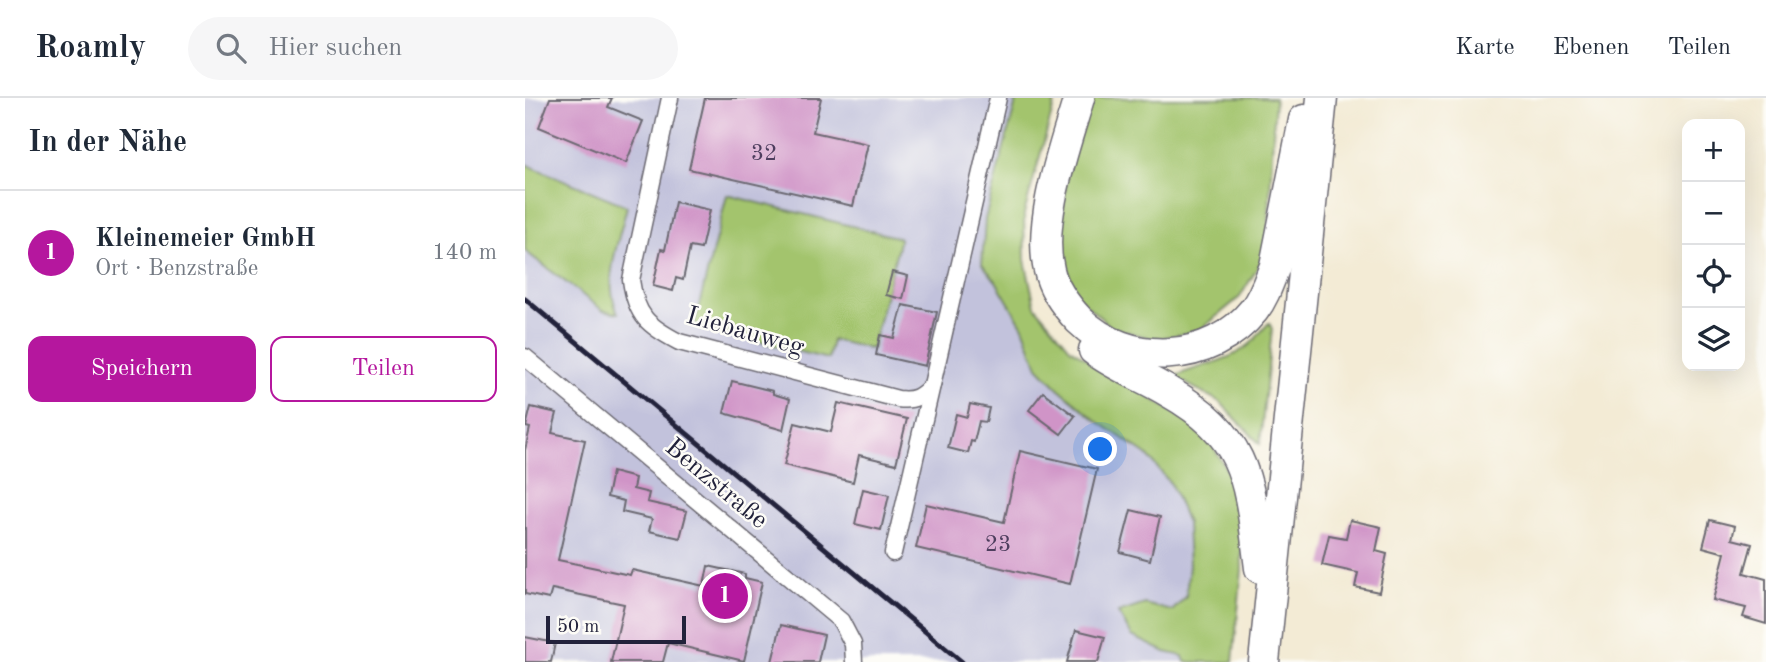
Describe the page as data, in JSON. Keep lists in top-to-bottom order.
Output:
{
  "streets": {
    "street": ["Liebauweg", "Benzstraße"]
  },
  "house_numbers": ["32", "23"],
  "scale_bar": "50 m",
  "page": {
    "header": "Roamly",
    "search": "Hier suchen",
    "nav": ["Karte", "Ebenen", "Teilen"],
    "heading": "In der Nähe",
    "map_buttons": ["+", "−"],
    "list": [
      {
        "mark": "1",
        "name": "Kleinemeier GmbH",
        "note": "Ort · Benzstraße",
        "value": "140 m"
      }
    ],
    "buttons": ["Speichern", "Teilen"],
    "pins": "1",
    "scale": "50 m"
  }
}
